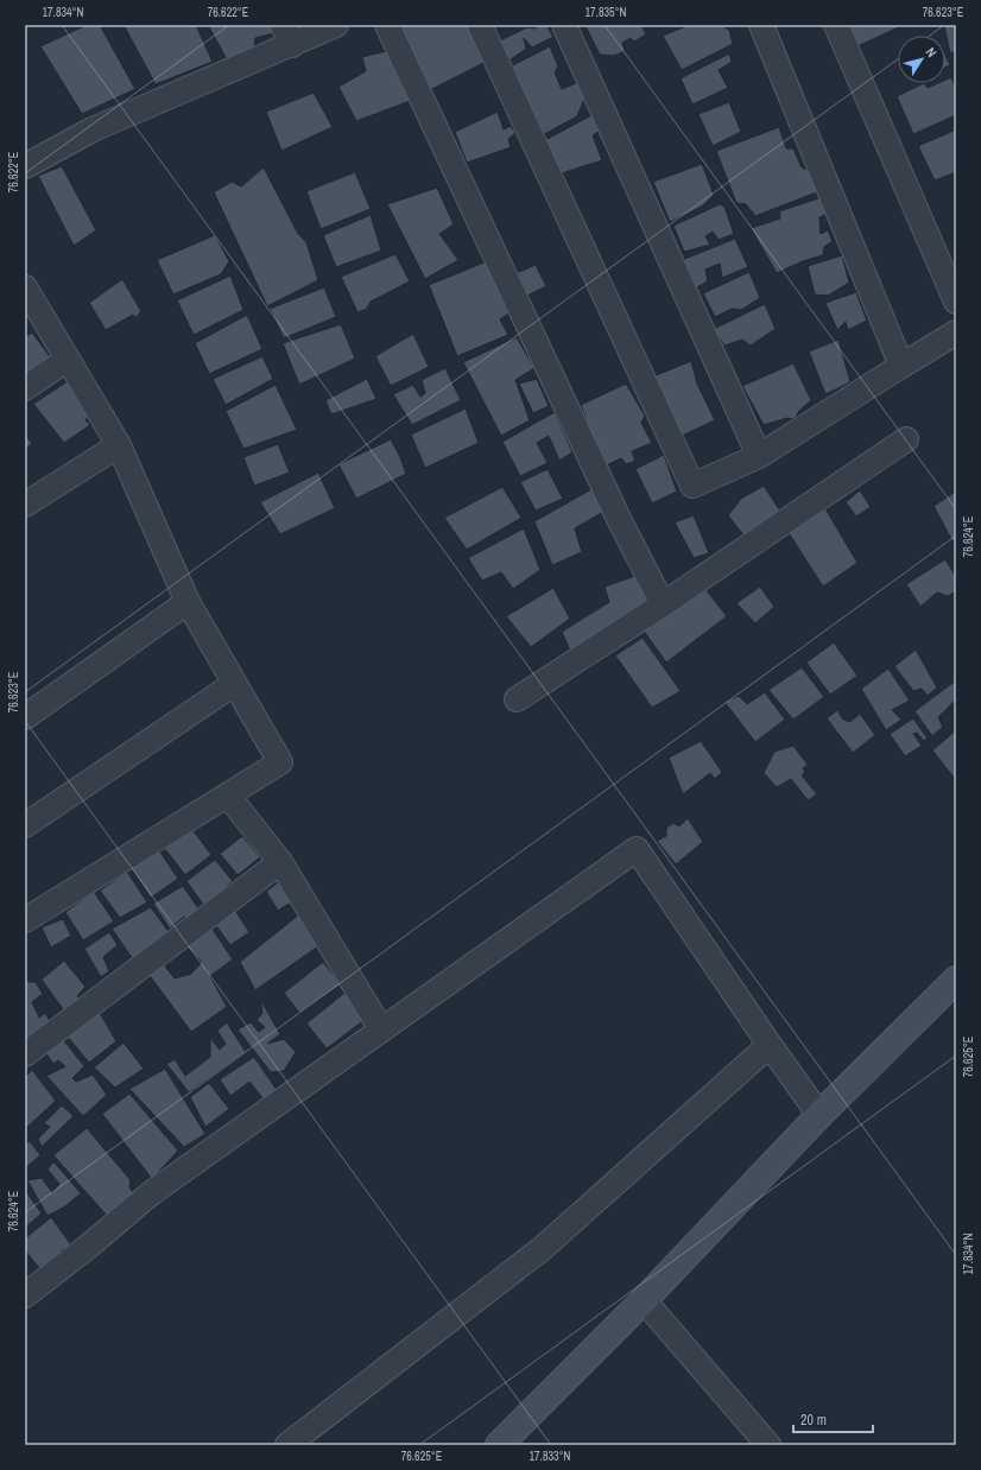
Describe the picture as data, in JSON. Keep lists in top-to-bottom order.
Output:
{
  "scale_bar": "20 m",
  "north": "top right",
  "coordinates": [
    "17.834°N",
    "76.622°E",
    "17.835°N",
    "76.623°E",
    "76.624°E",
    "76.625°E",
    "17.833°N"
  ]
}
